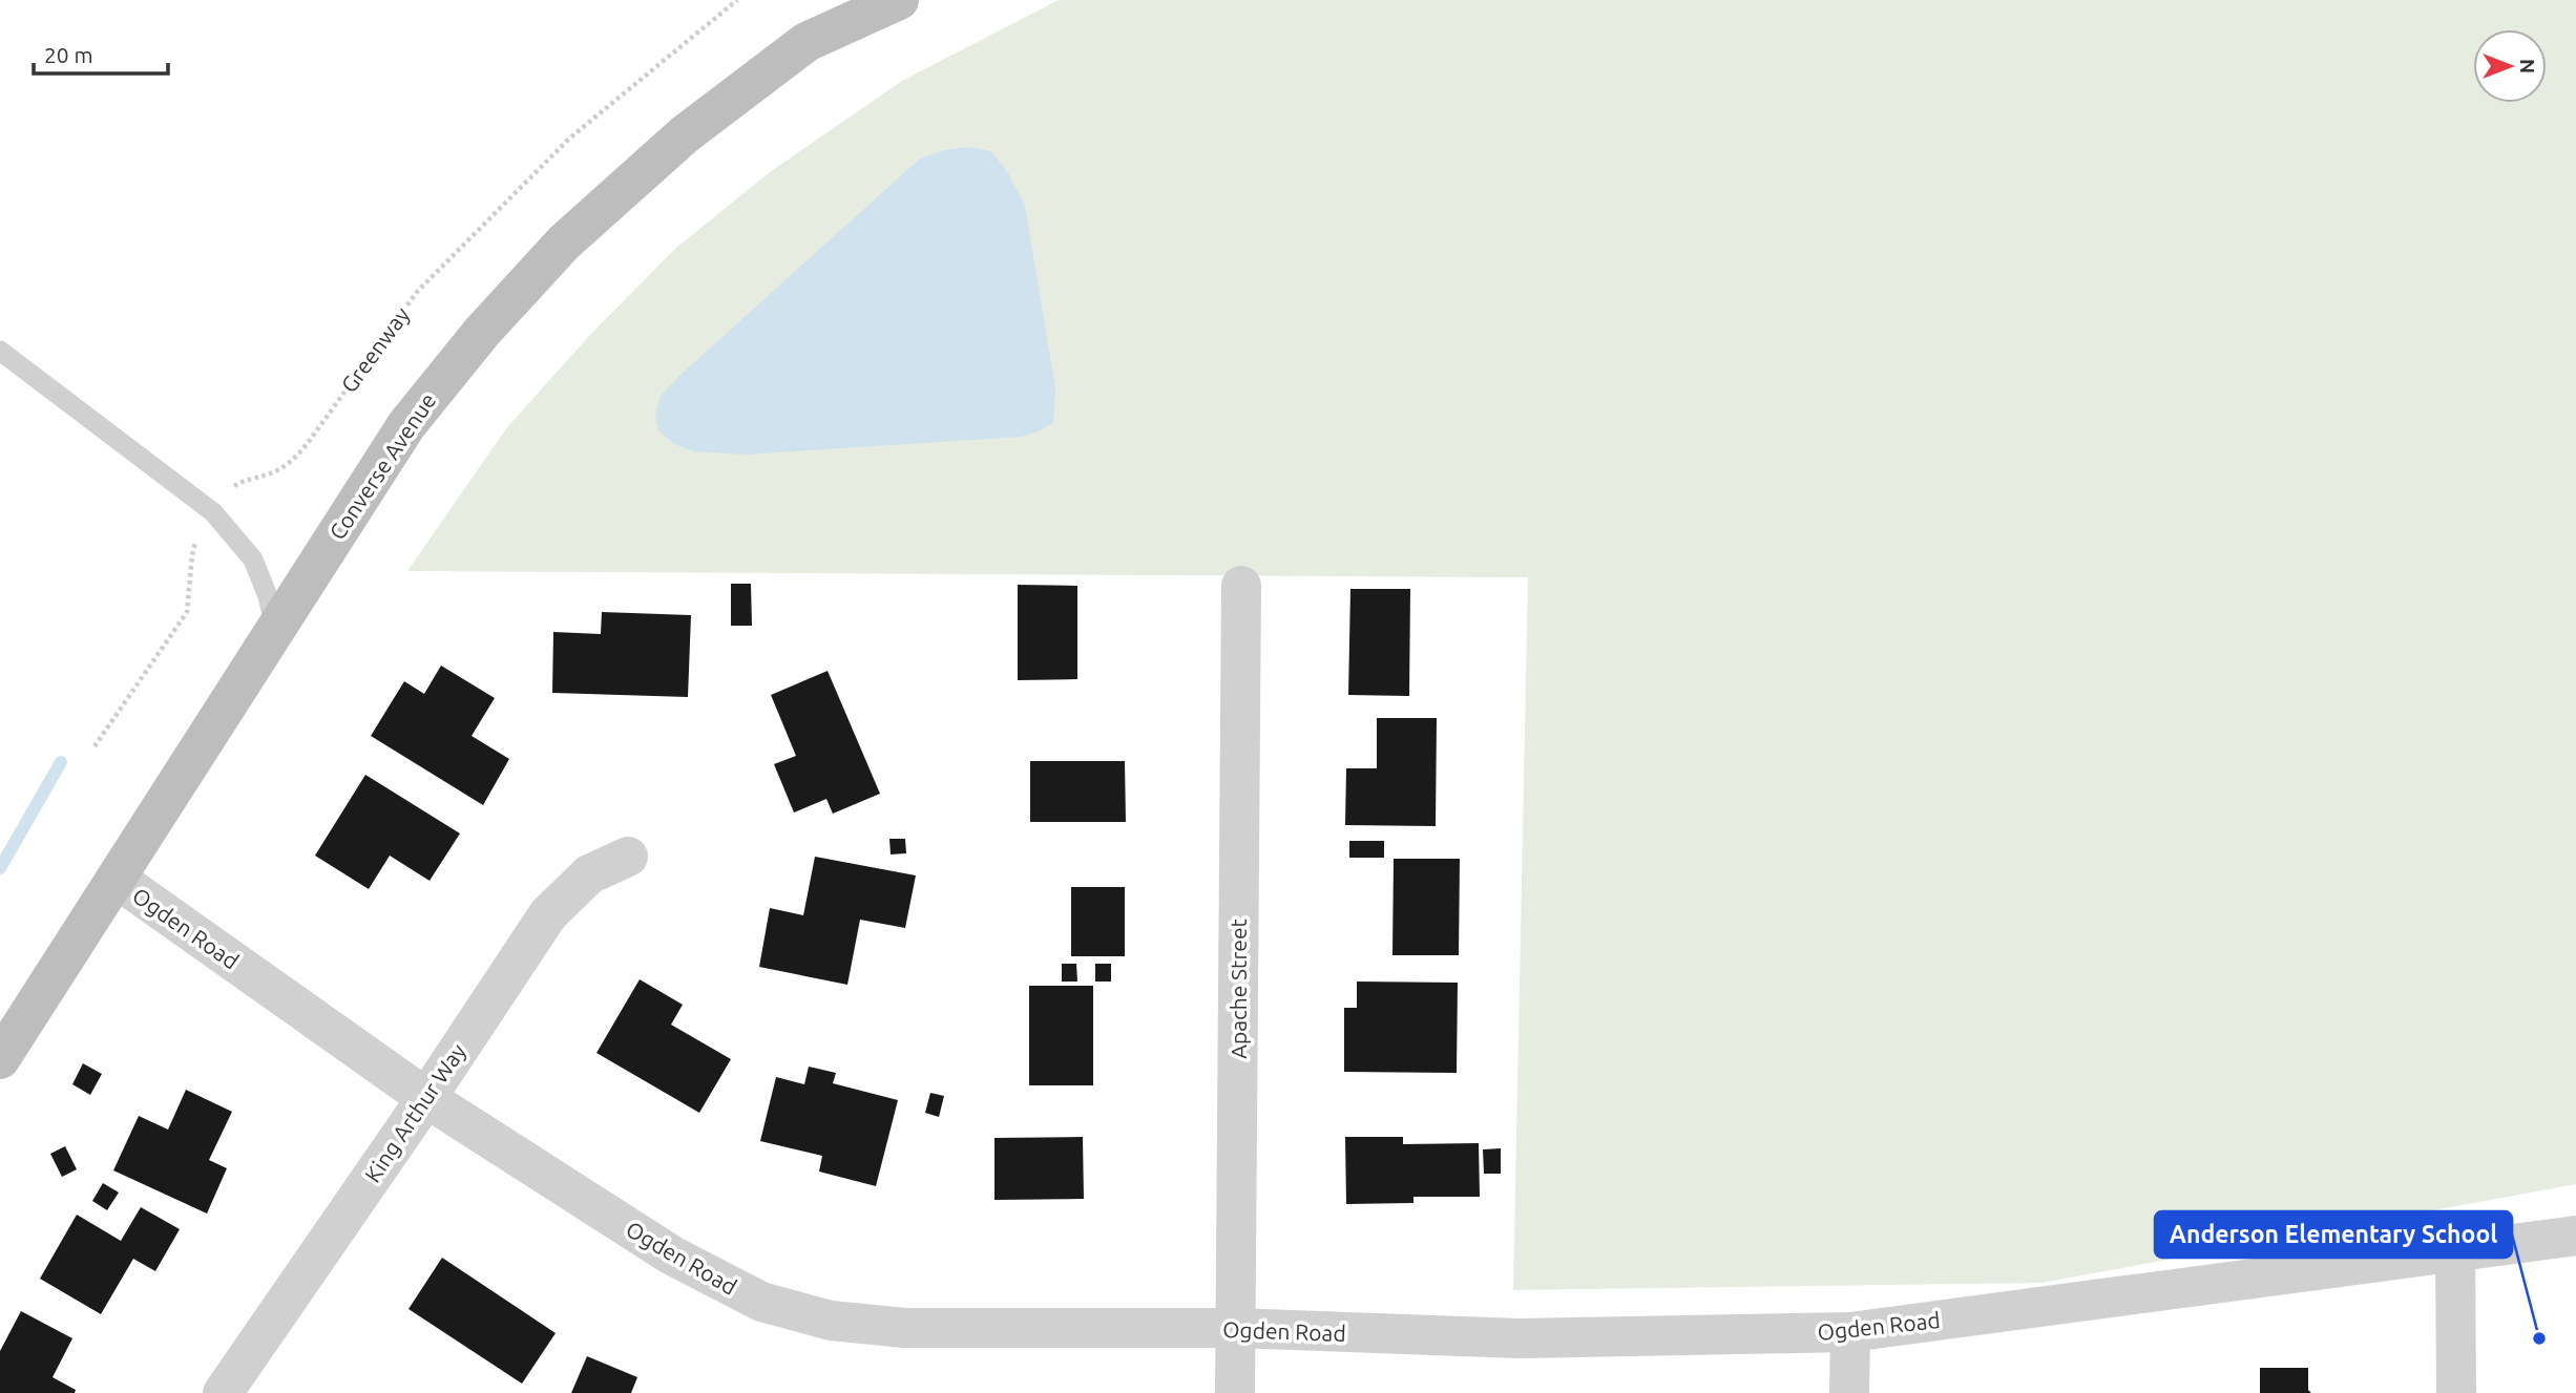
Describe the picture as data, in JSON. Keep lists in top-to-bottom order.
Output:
{
  "streets": {
    "main road": ["Converse Avenue"],
    "street": ["Ogden Road", "Apache Street", "King Arthur Way"],
    "path": ["Greenway"]
  },
  "crossings": [
    ["Converse Avenue", "Ogden Road"],
    ["Ogden Road", "Apache Street"],
    ["Ogden Road", "King Arthur Way"]
  ],
  "places": ["Anderson Elementary School"],
  "scale_bar": "20 m",
  "north": "right"
}
